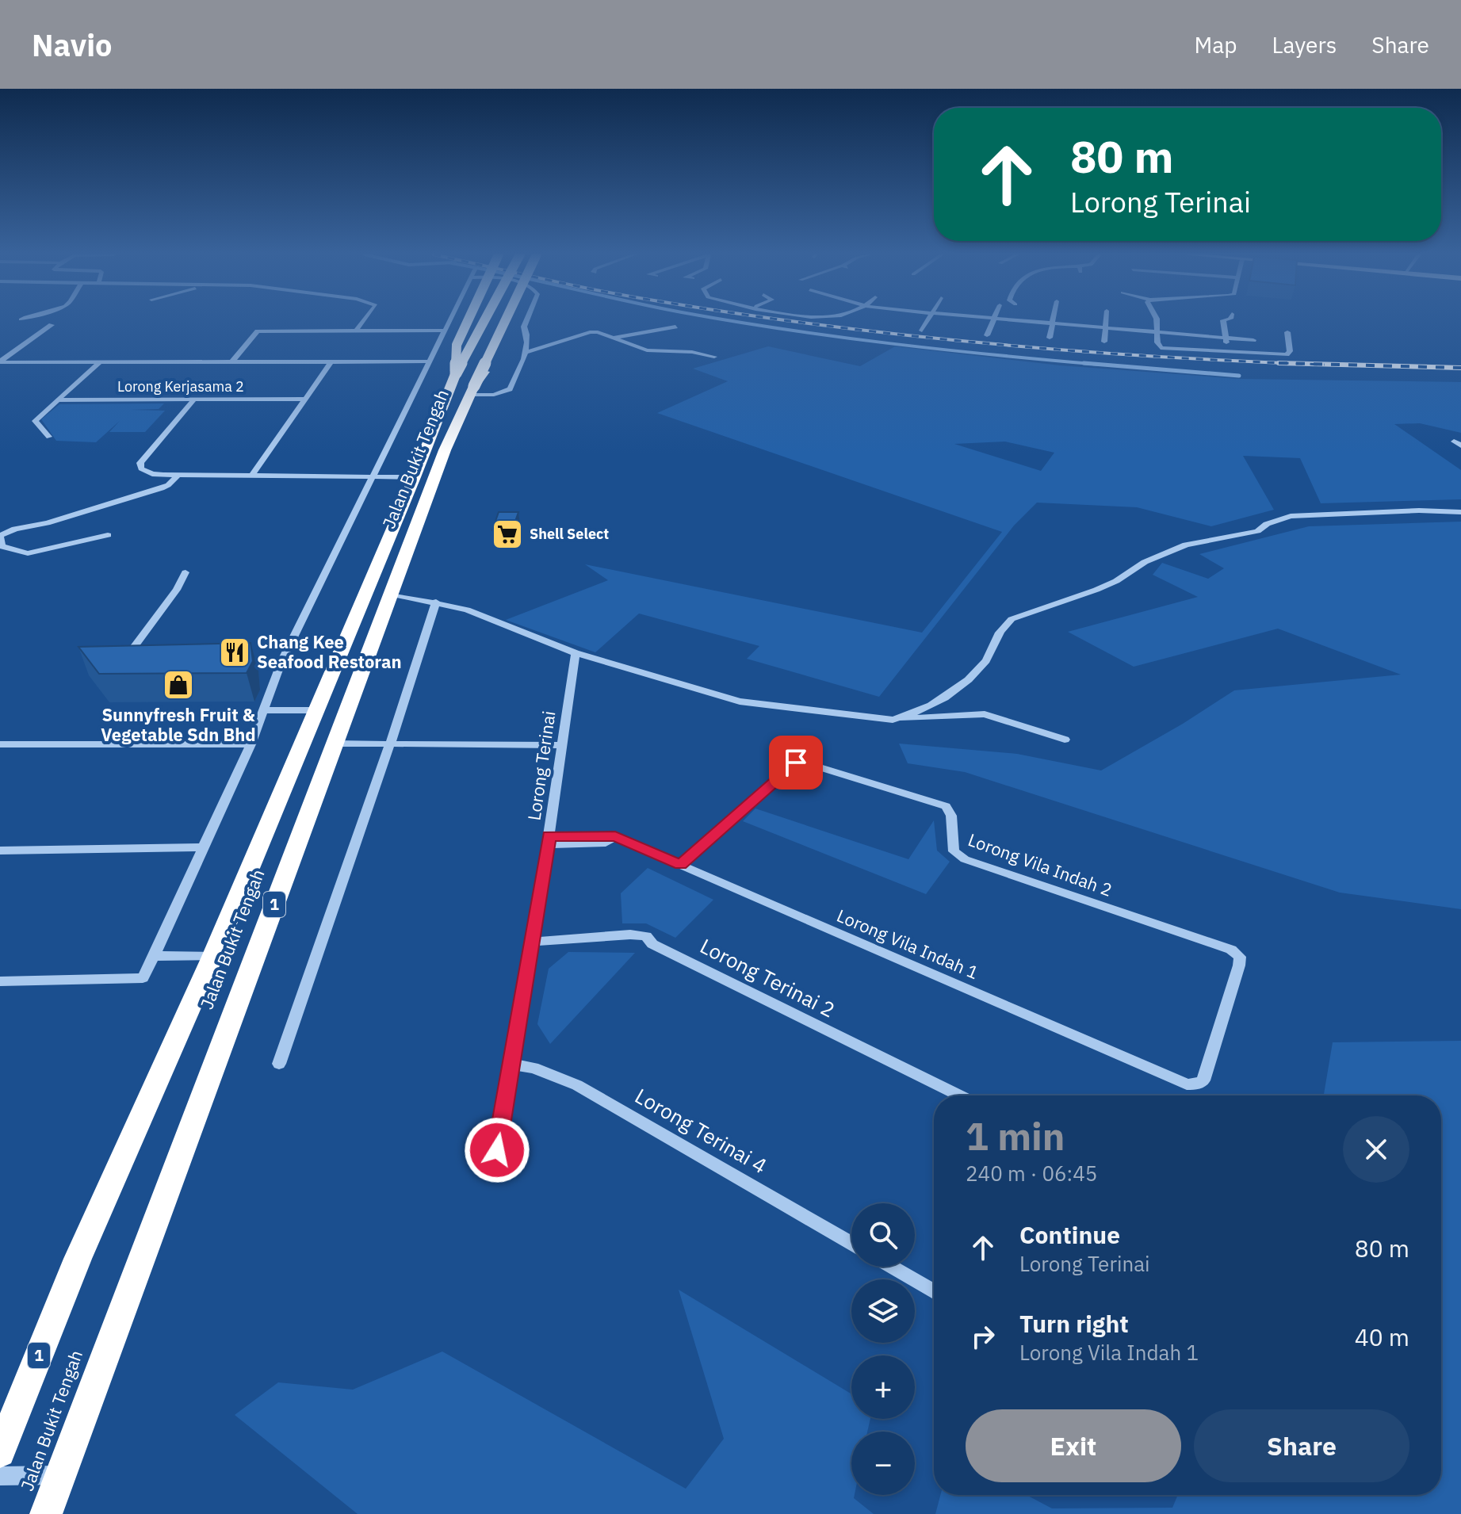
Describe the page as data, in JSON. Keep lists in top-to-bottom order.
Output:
{
  "streets": {
    "highway": ["Jalan Bukit Tengah", "1"],
    "street": [
      "Lorong Kerjasama 2",
      "Lorong Terinai",
      "Lorong Vila Indah 2",
      "Lorong Vila Indah 1",
      "Lorong Terinai 2",
      "Lorong Terinai 4"
    ]
  },
  "crossings": [
    ["Jalan Bukit Tengah", "1"],
    ["Lorong Terinai", "Lorong Vila Indah 1"],
    ["Lorong Terinai", "Lorong Terinai 2"],
    ["Lorong Terinai", "Lorong Terinai 4"],
    ["Lorong Vila Indah 2", "Lorong Vila Indah 1"]
  ],
  "places": {
    "supermarket": ["Shell Select"],
    "restaurant": ["Chang Kee Seafood Restoran"],
    "shop": ["Sunnyfresh Fruit & Vegetable Sdn Bhd"]
  },
  "page": {
    "header": "Navio",
    "nav": ["Map", "Layers", "Share"],
    "turn": ["80 m", "Lorong Terinai"],
    "heading": ["1 min", "240 m · 06:45"],
    "map_buttons": ["+", "−"],
    "list": [
      {
        "name": "Continue",
        "note": "Lorong Terinai",
        "value": "80 m"
      },
      {
        "name": "Turn right",
        "note": "Lorong Vila Indah 1",
        "value": "40 m"
      }
    ],
    "buttons": ["Exit", "Share"]
  }
}
